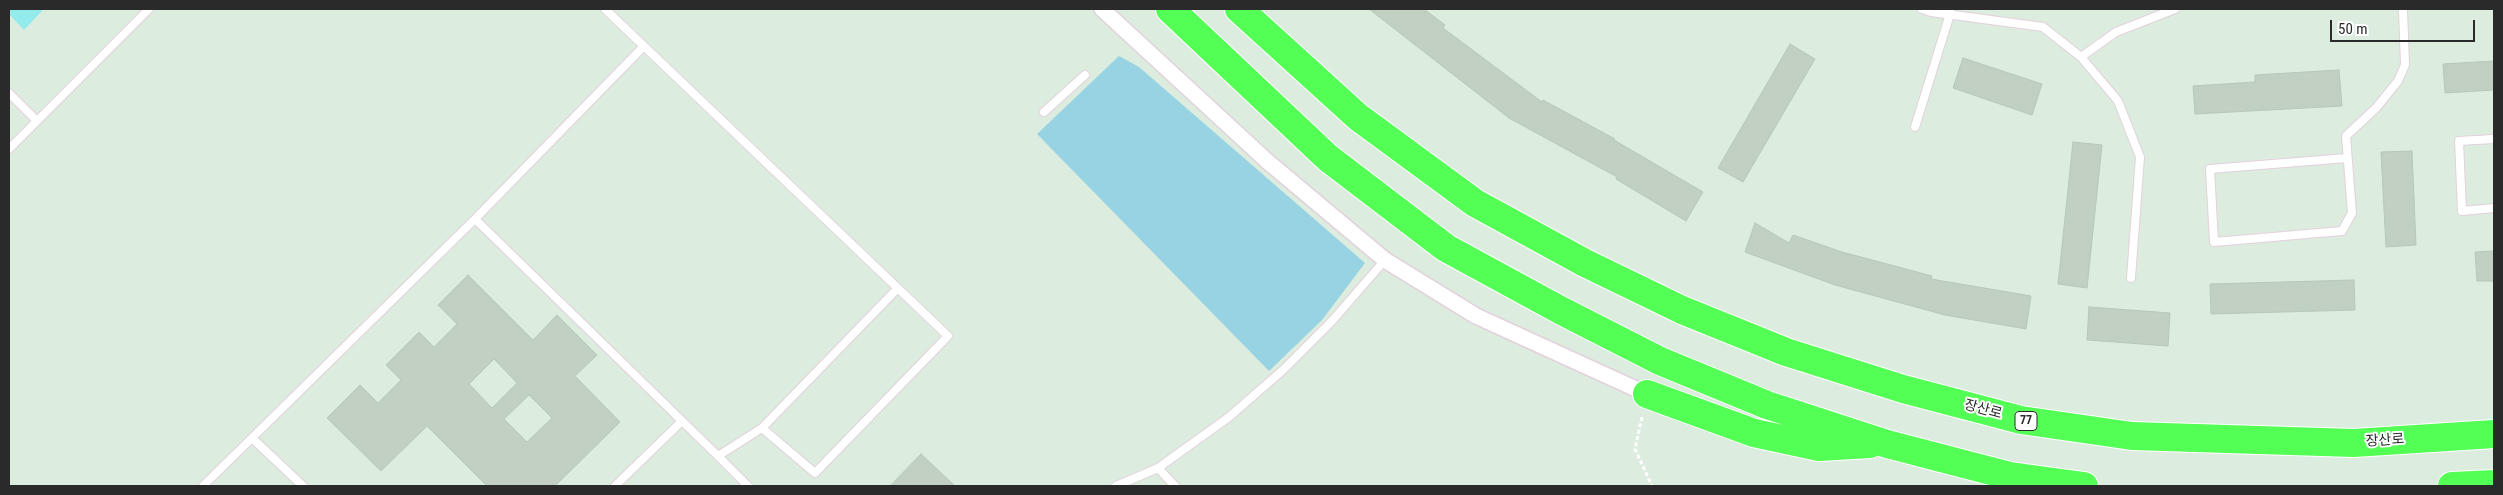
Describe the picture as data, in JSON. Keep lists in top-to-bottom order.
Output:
{
  "streets": {
    "highway": ["장산로", "77"]
  },
  "scale_bar": "50 m"
}
